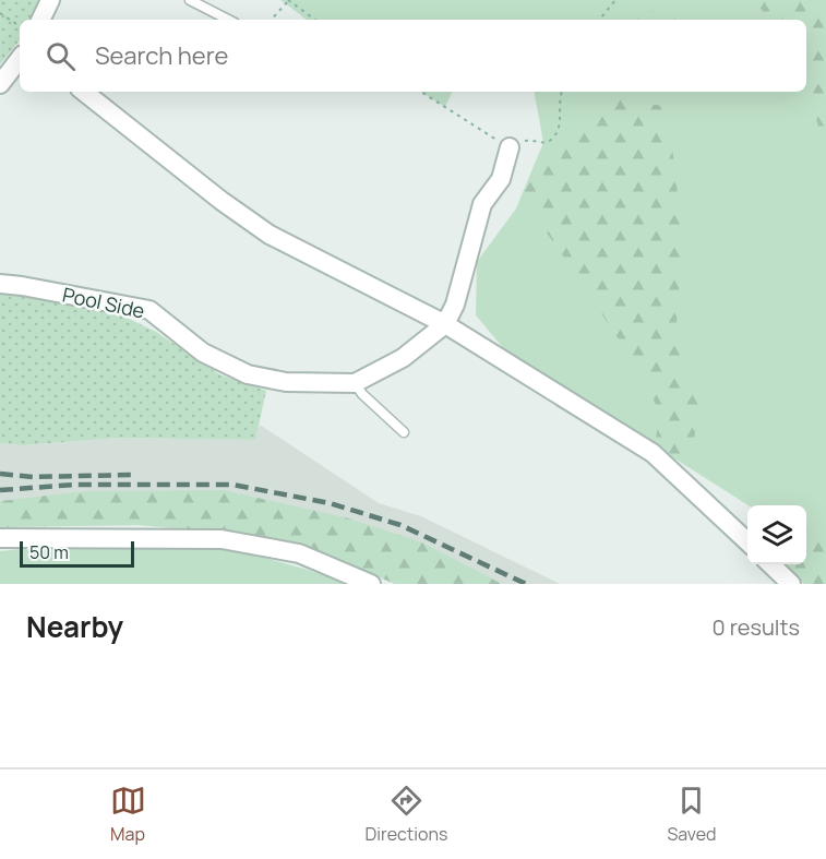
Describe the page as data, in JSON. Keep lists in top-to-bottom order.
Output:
{
  "streets": {
    "street": ["Pool Side"]
  },
  "scale_bar": "50 m",
  "page": {
    "search": "Search here",
    "scale": "50 m",
    "heading": ["Nearby", "0 results"],
    "nav": ["Map", "Directions", "Saved"]
  }
}
